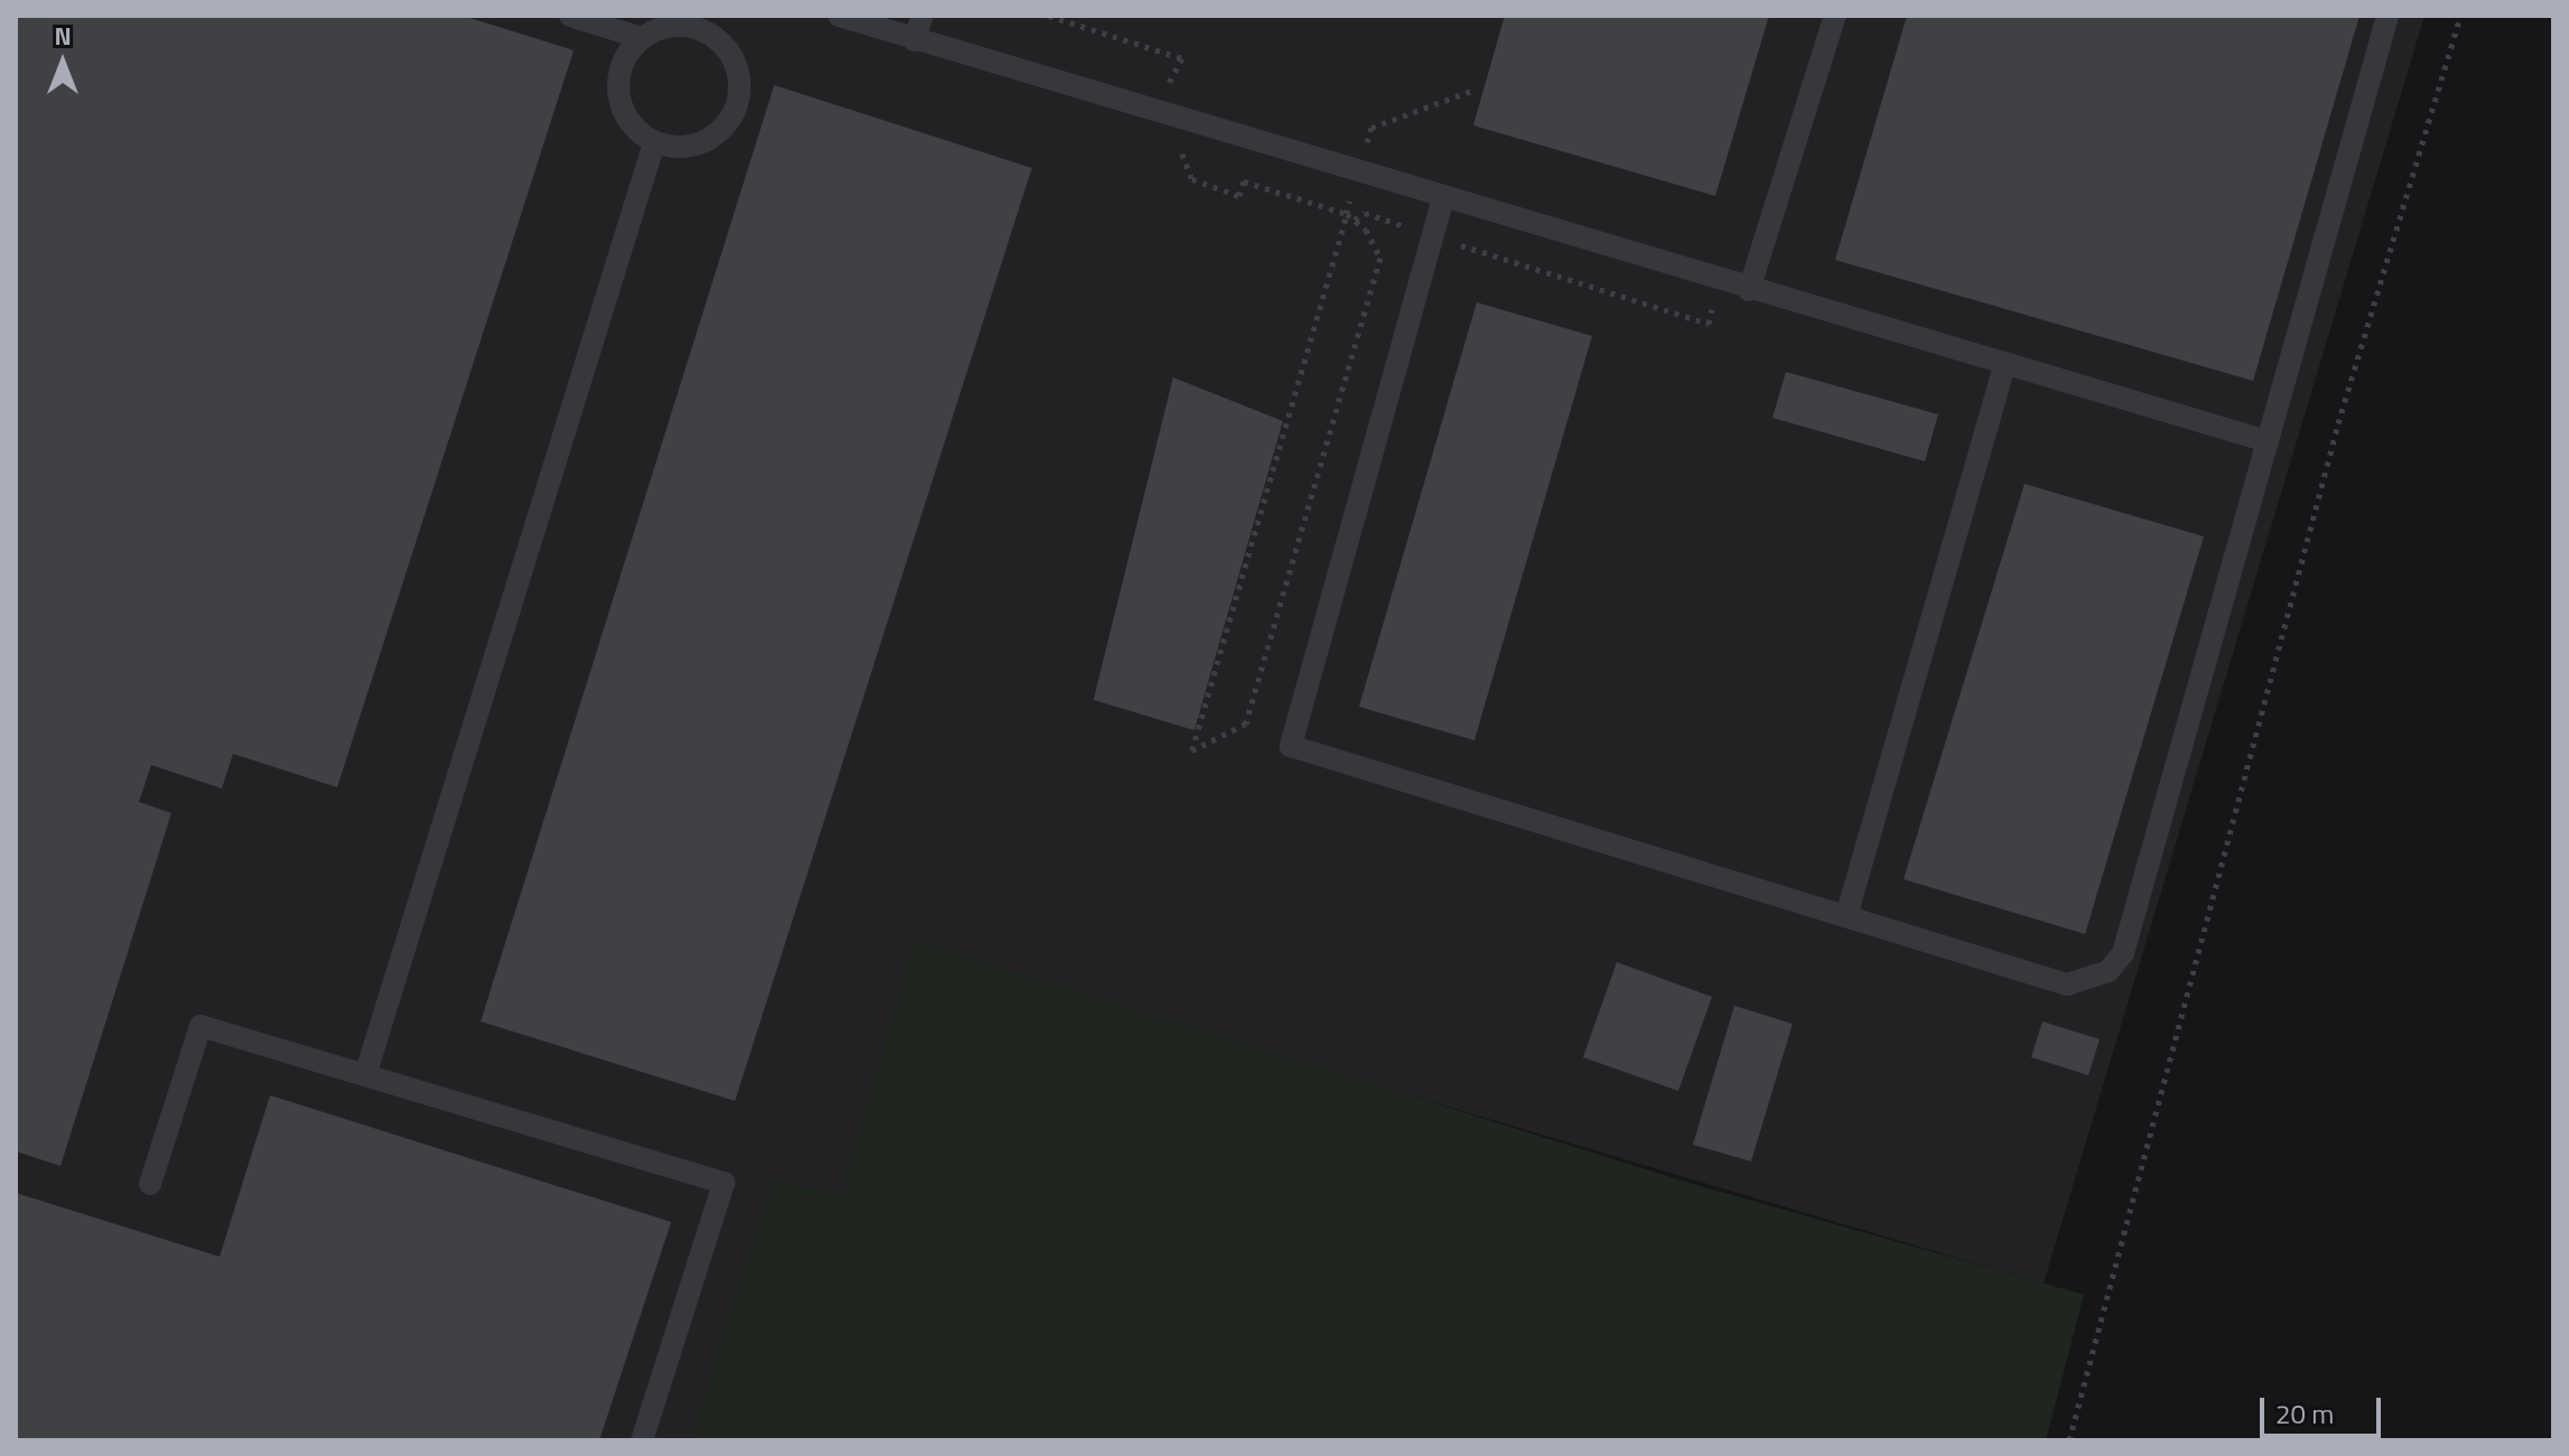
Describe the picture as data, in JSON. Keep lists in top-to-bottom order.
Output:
{
  "scale_bar": "20 m",
  "north": "top"
}
